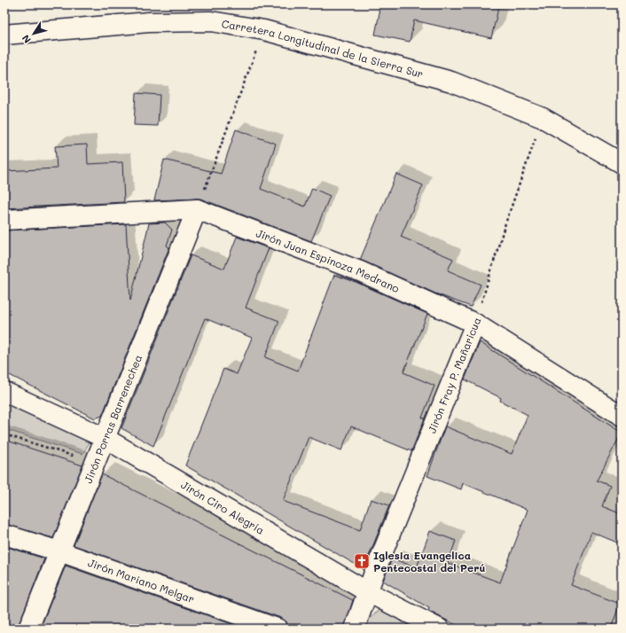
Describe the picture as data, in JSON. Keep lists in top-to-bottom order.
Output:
{
  "streets": {
    "main road": [
      "Carretera Longitudinal de la Sierra Sur",
      "Jirón Juan Espinoza Medrano",
      "Jirón Fray P. Mañaricua",
      "Jirón Porras Barrenechea",
      "Jirón Ciro Alegría",
      "Jirón Mariano Melgar"
    ]
  },
  "crossings": [
    ["Carretera Longitudinal de la Sierra Sur", "Jirón Fray P. Mañaricua"],
    ["Jirón Juan Espinoza Medrano", "Jirón Fray P. Mañaricua"],
    ["Jirón Juan Espinoza Medrano", "Jirón Porras Barrenechea"],
    ["Jirón Fray P. Mañaricua", "Jirón Ciro Alegría"],
    ["Jirón Porras Barrenechea", "Jirón Ciro Alegría"],
    ["Jirón Porras Barrenechea", "Jirón Mariano Melgar"]
  ],
  "places": {
    "church": ["Iglesia Evangelica Pentecostal del Perú"]
  },
  "north": "bottom left"
}
